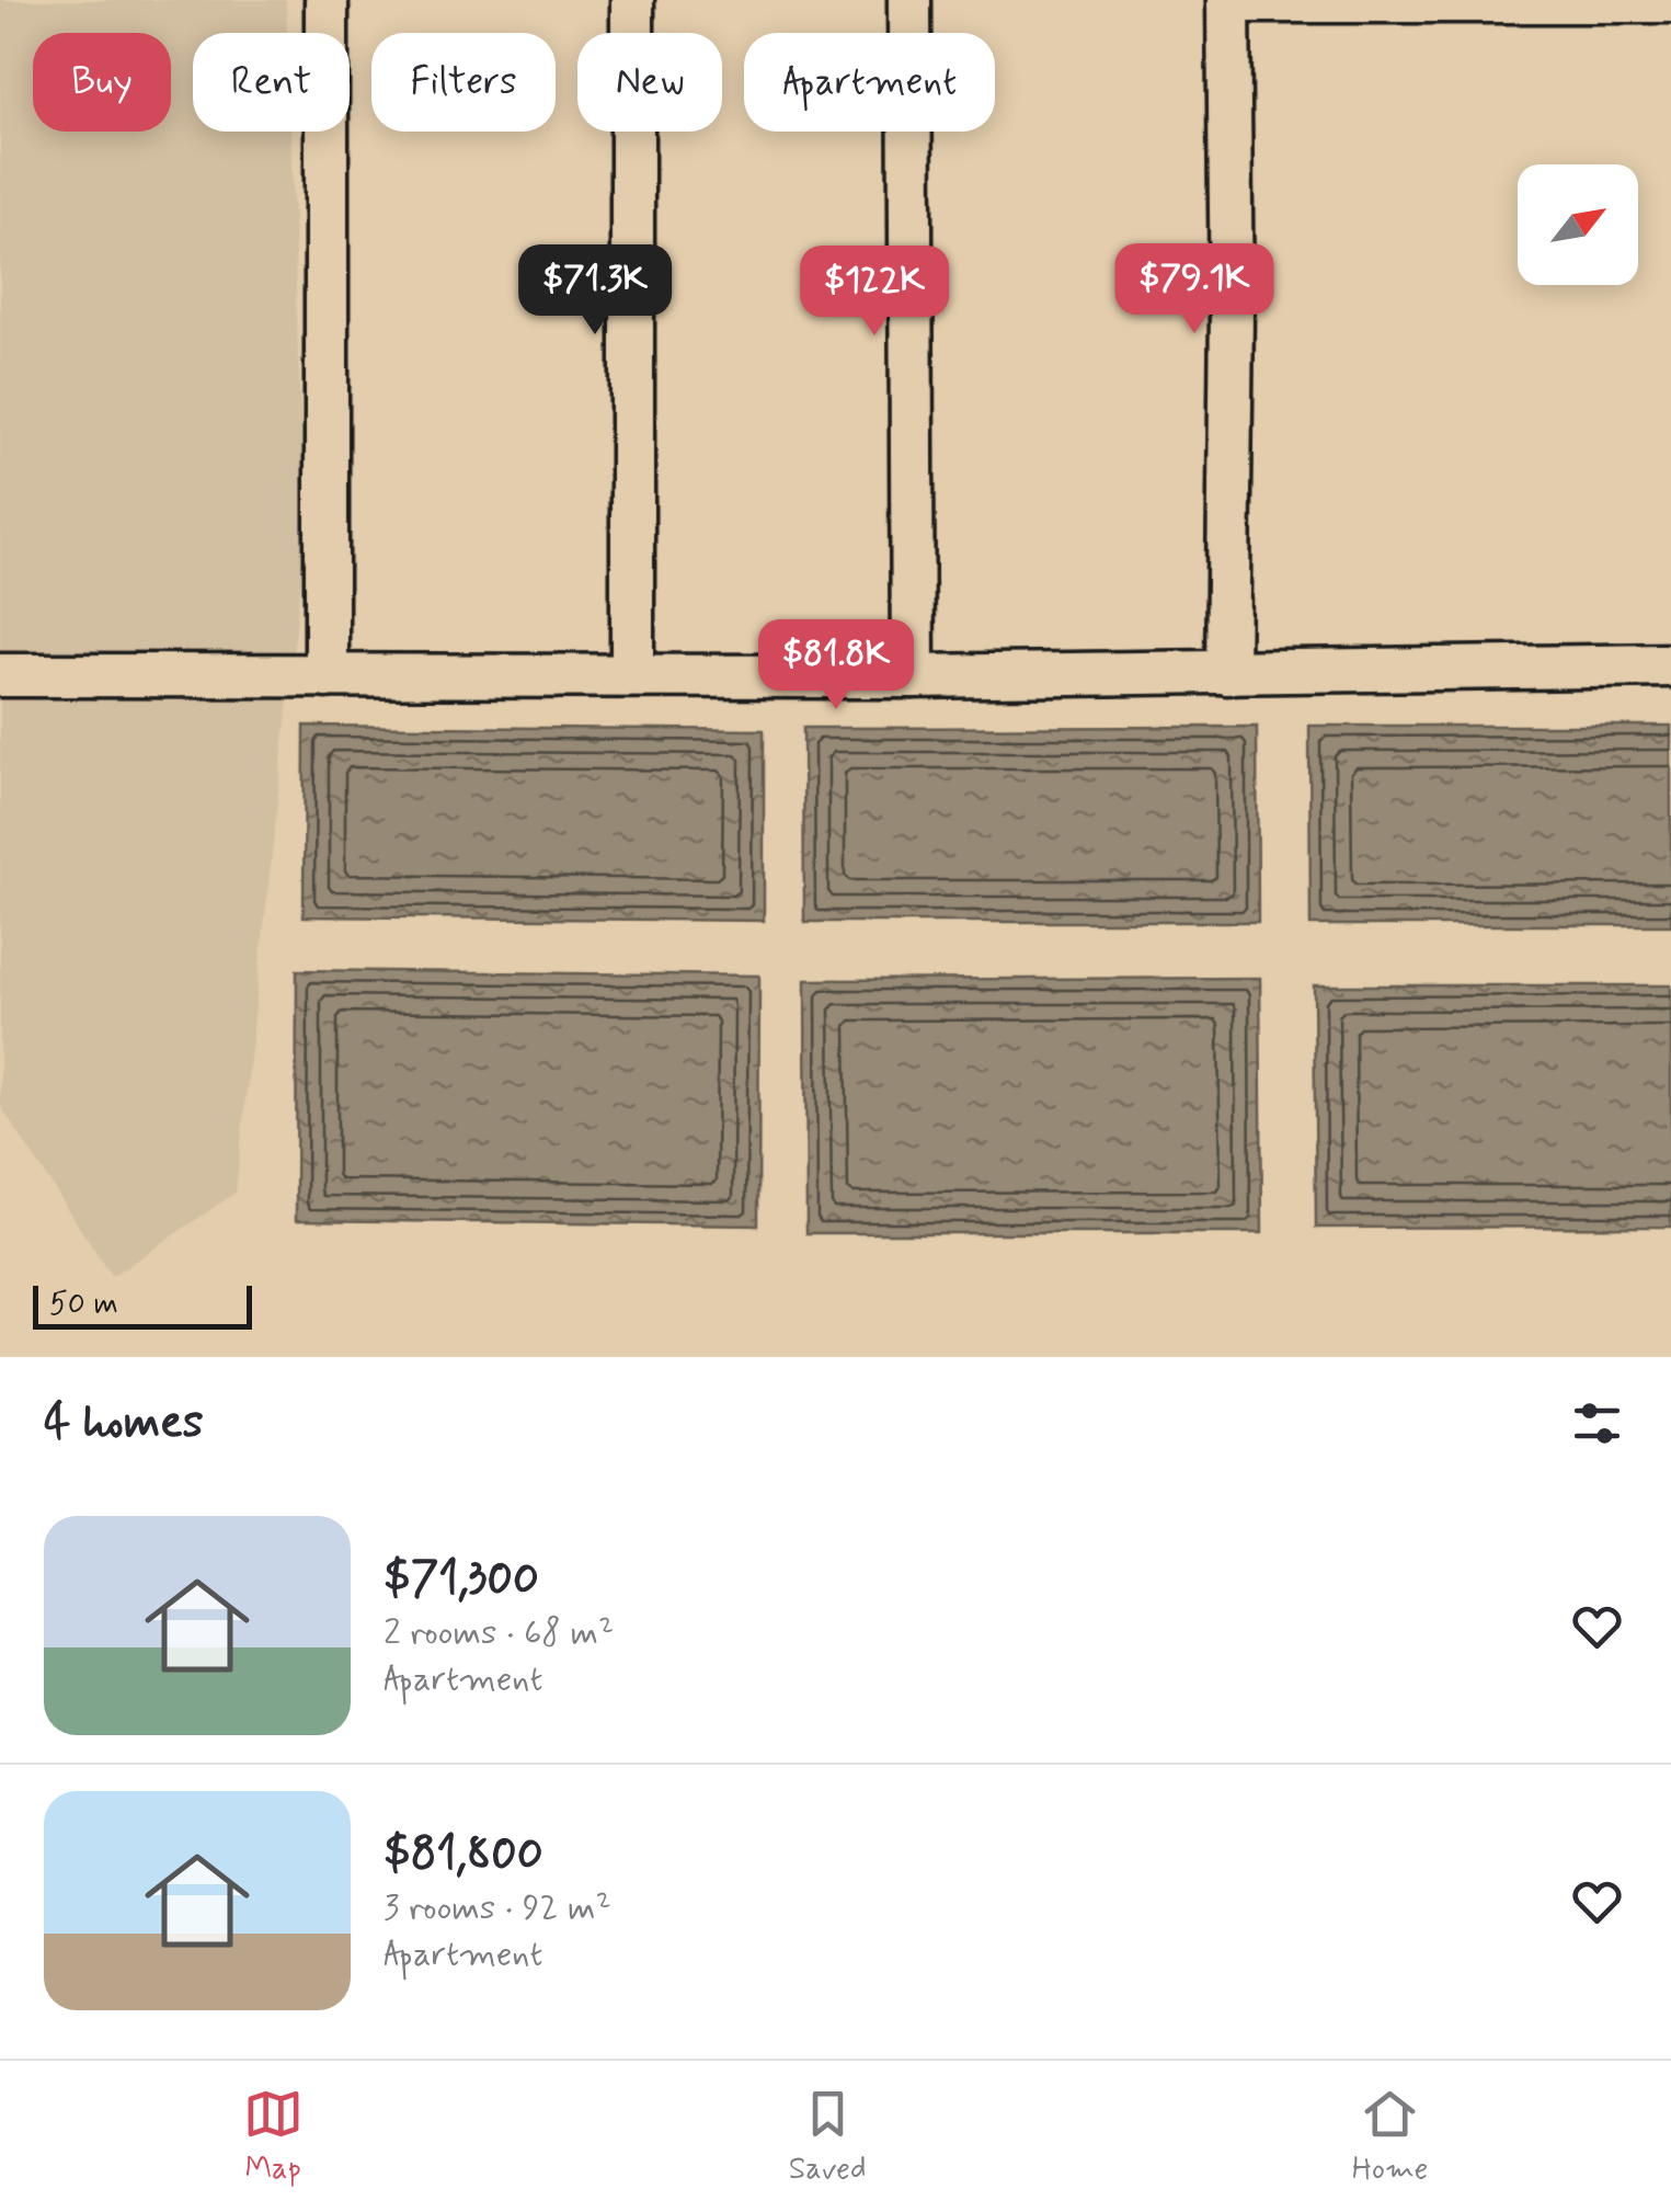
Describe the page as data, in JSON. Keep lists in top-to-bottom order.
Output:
{
  "scale_bar": "50 m",
  "north": "top right",
  "page": {
    "chip": [
      "Buy",
      "Rent",
      "Filters",
      "New",
      "Apartment"
    ],
    "price": [
      "$79.1K",
      "$71.3K",
      "$122K",
      "$81.8K"
    ],
    "scale": "50 m",
    "heading": "4 homes",
    "list": [
      {
        "name": "$71,300",
        "note": "2 rooms · 68 m² · Apartment"
      },
      {
        "name": "$81,800",
        "note": "3 rooms · 92 m² · Apartment"
      }
    ],
    "tabs": ["Map", "Saved", "Home"]
  }
}
